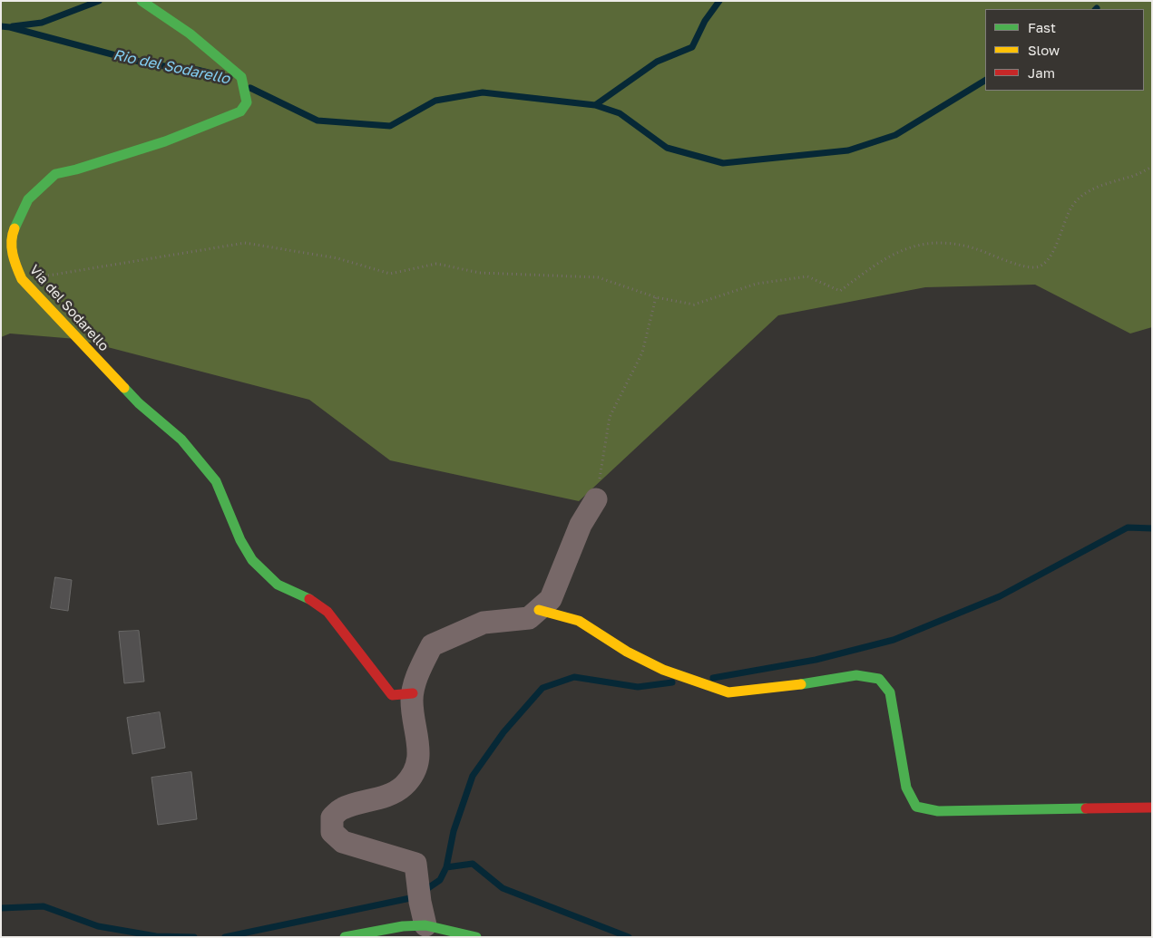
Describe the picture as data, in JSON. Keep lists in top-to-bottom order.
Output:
{
  "streets": {
    "street": ["Via del Sodarello"]
  },
  "water": ["Rio del Sodarello"],
  "legend": ["Fast", "Slow", "Jam"]
}
